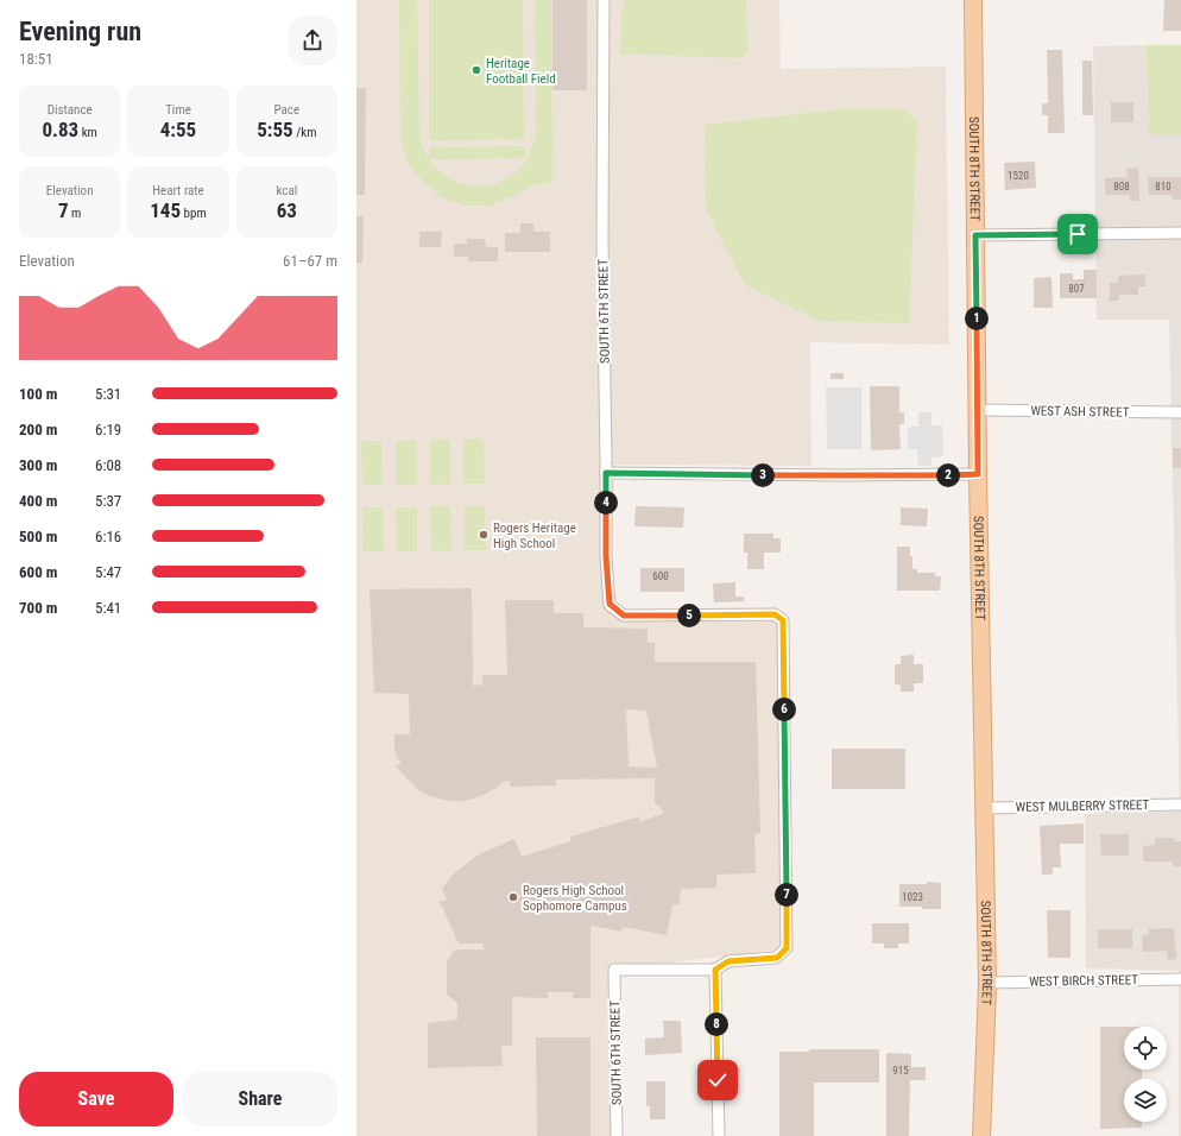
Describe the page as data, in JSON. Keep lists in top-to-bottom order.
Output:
{
  "streets": {
    "main road": ["SOUTH 8TH STREET"],
    "street": [
      "SOUTH 6TH STREET",
      "WEST ASH STREET",
      "WEST MULBERRY STREET",
      "WEST BIRCH STREET"
    ]
  },
  "crossings": [
    ["SOUTH 8TH STREET", "WEST ASH STREET"],
    ["SOUTH 8TH STREET", "WEST MULBERRY STREET"],
    ["SOUTH 8TH STREET", "WEST BIRCH STREET"]
  ],
  "places": ["Heritage Football Field", "Rogers Heritage High School", "Rogers High School Sophomore Campus"],
  "house_numbers": [
    "1520",
    "808",
    "810",
    "807",
    "600",
    "1023",
    "915"
  ],
  "page": {
    "heading": ["Evening run", "18:51"],
    "stats": [
      ["Distance", "0.83 km"],
      ["Time", "4:55"],
      ["Pace", "5:55 /km"],
      ["Elevation", "7 m"],
      ["Heart rate", "145 bpm"],
      ["kcal", "63"]
    ],
    "chart": ["Elevation", "61–67 m"],
    "pins": [
      "1",
      "2",
      "3",
      "4",
      "5",
      "6",
      "7",
      "8"
    ],
    "list": [
      {
        "name": "100 m",
        "note": "5:31"
      },
      {
        "name": "200 m",
        "note": "6:19"
      },
      {
        "name": "300 m",
        "note": "6:08"
      },
      {
        "name": "400 m",
        "note": "5:37"
      },
      {
        "name": "500 m",
        "note": "6:16"
      },
      {
        "name": "600 m",
        "note": "5:47"
      },
      {
        "name": "700 m",
        "note": "5:41"
      }
    ],
    "buttons": ["Save", "Share"]
  }
}
